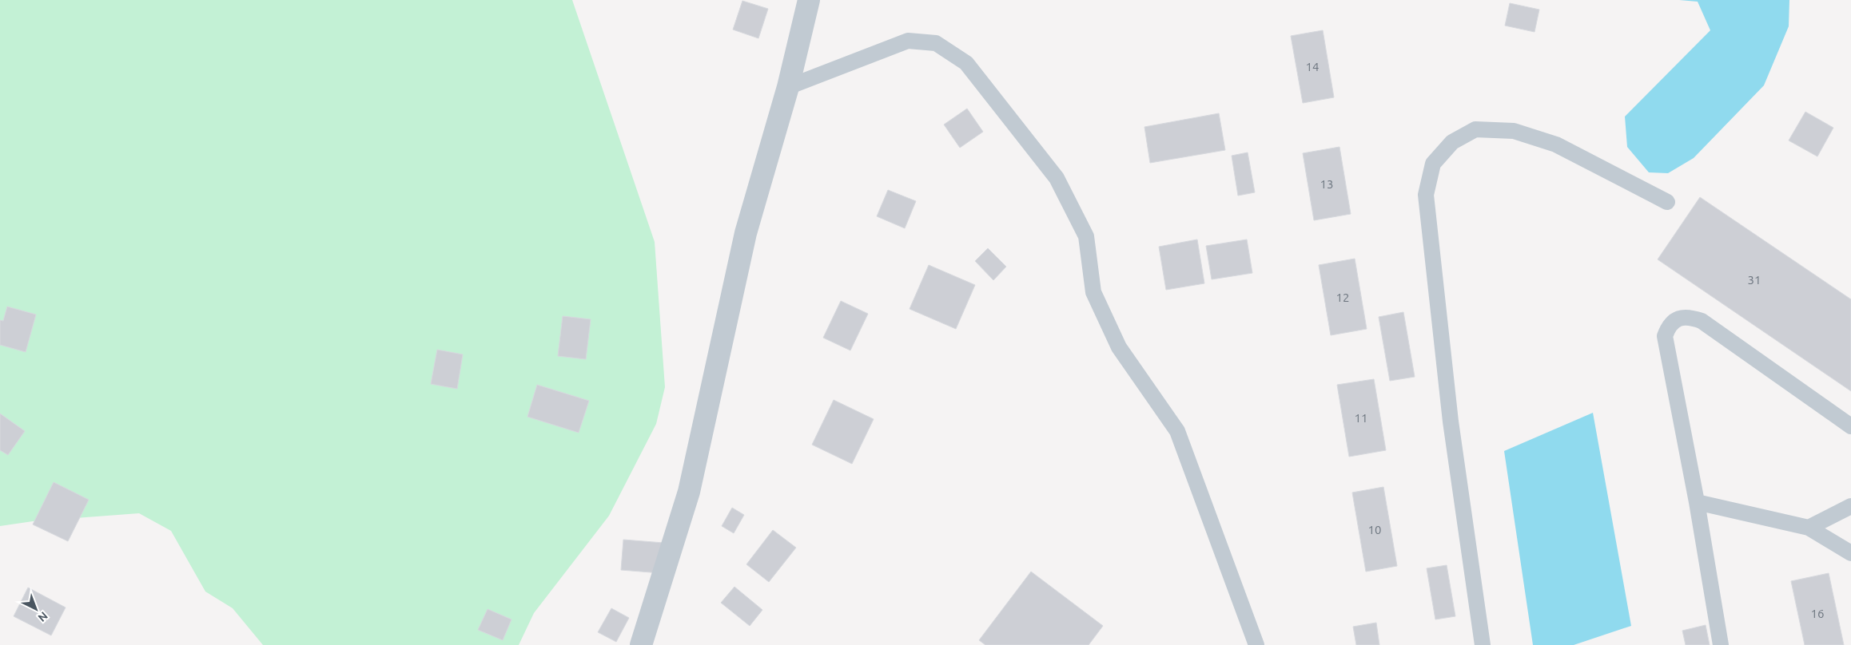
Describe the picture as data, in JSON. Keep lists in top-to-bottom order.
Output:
{
  "house_numbers": [
    "14",
    "13",
    "31",
    "12",
    "11",
    "10",
    "16"
  ],
  "north": "bottom right"
}
